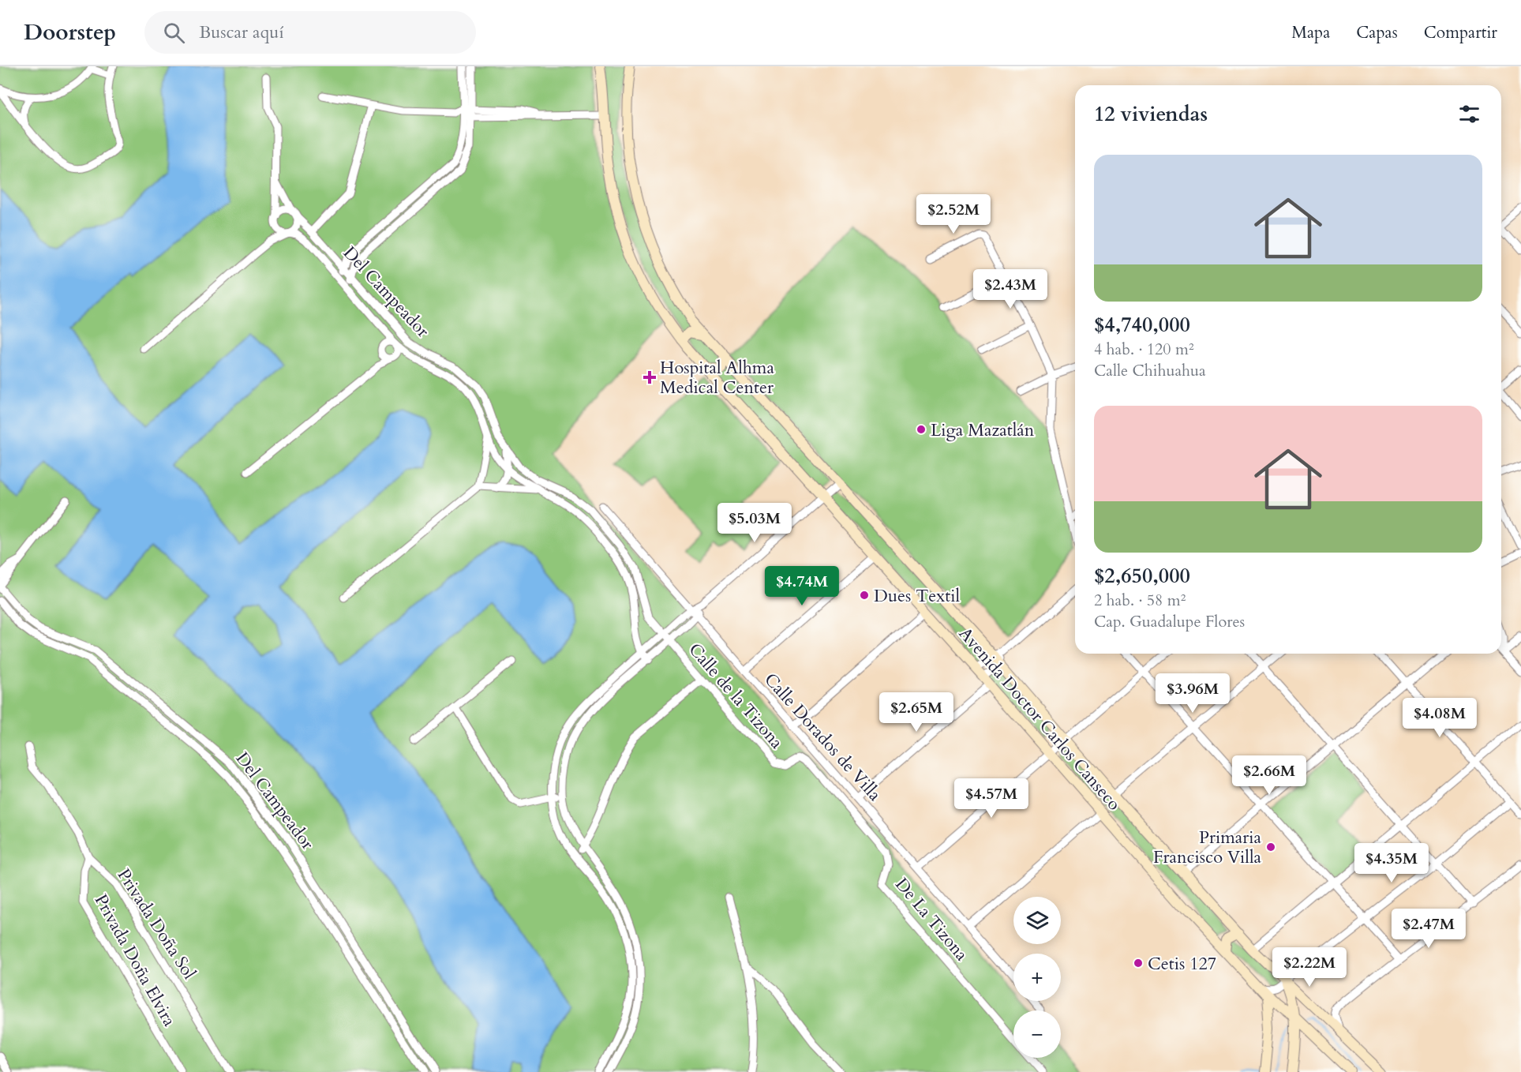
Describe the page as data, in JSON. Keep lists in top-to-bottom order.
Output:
{
  "streets": {
    "main road": ["Avenida Doctor Carlos Canseco"],
    "street": [
      "Del Campeador",
      "Calle de la Tizona",
      "Calle Dorados de Villa",
      "De La Tizona",
      "Privada Doña Sol",
      "Privada Doña Elvira"
    ]
  },
  "crossings": [
    ["Del Campeador", "Calle de la Tizona"],
    ["Calle de la Tizona", "De La Tizona"],
    ["Privada Doña Sol", "Privada Doña Elvira"]
  ],
  "places": {
    "health": ["Hospital Alhma Medical Center"],
    "other": [
      "Liga Mazatlán",
      "Dues Textil",
      "Primaria Francisco Villa",
      "Cetis 127"
    ]
  },
  "page": {
    "header": "Doorstep",
    "search": "Buscar aquí",
    "nav": ["Mapa", "Capas", "Compartir"],
    "heading": "12 viviendas",
    "list": [
      {
        "name": "$4,740,000",
        "note": "4 hab. · 120 m² · Calle Chihuahua"
      },
      {
        "name": "$2,650,000",
        "note": "2 hab. · 58 m² · Cap. Guadalupe Flores"
      }
    ],
    "price": [
      "$2.52M",
      "$2.43M",
      "$5.03M",
      "$4.74M",
      "$3.96M",
      "$2.65M",
      "$4.08M",
      "$2.66M",
      "$4.57M",
      "$4.35M",
      "$2.47M",
      "$2.22M"
    ],
    "map_buttons": ["+", "−"]
  }
}
